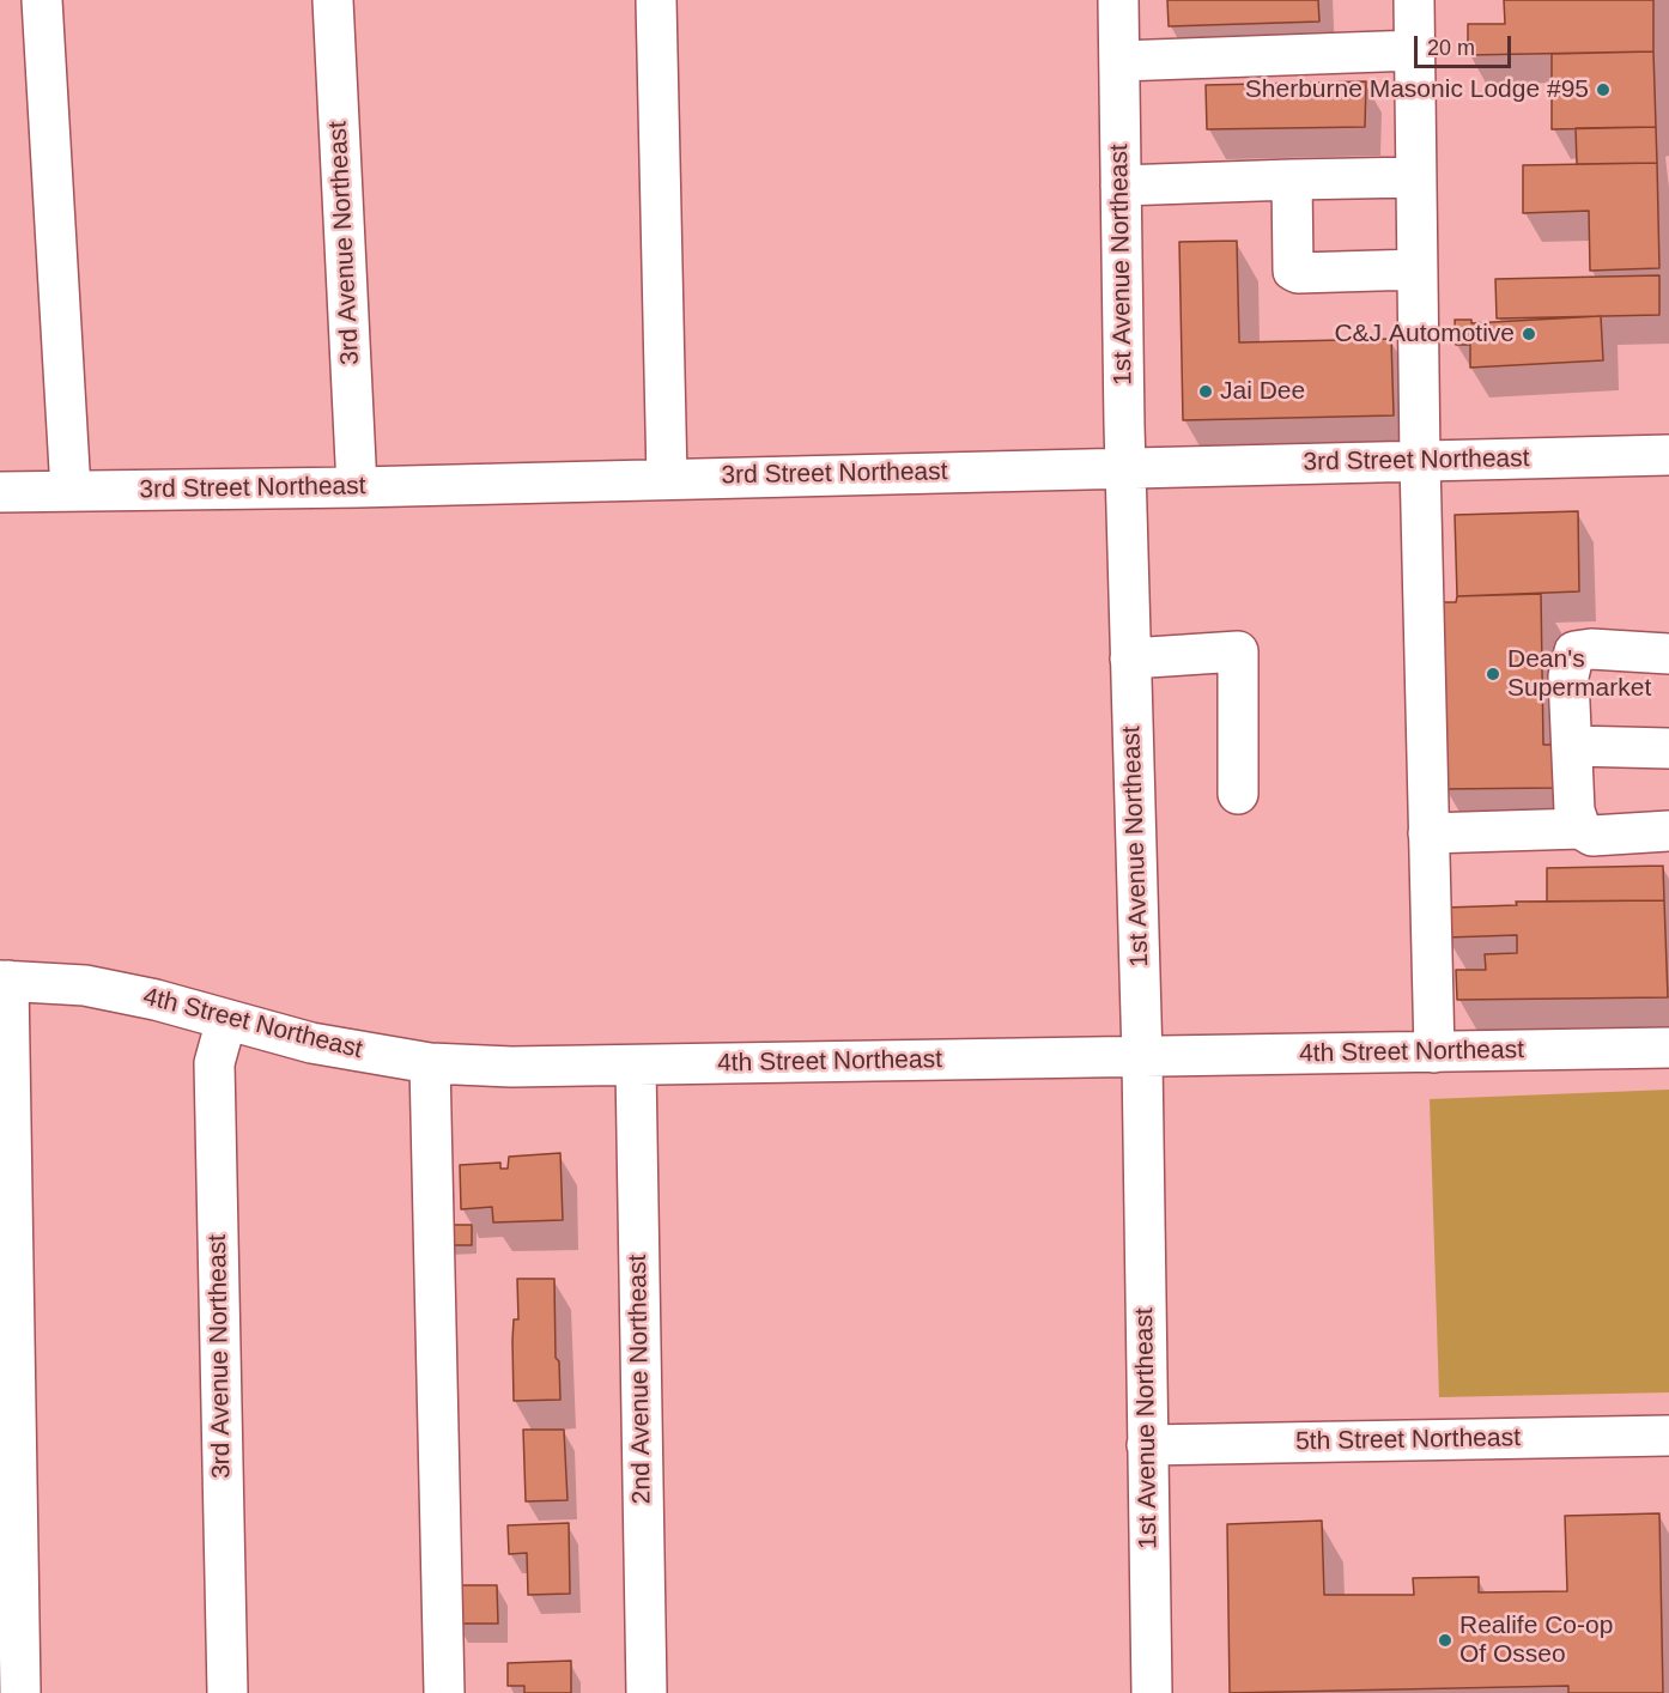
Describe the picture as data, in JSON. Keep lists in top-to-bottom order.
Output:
{
  "streets": {
    "street": [
      "3rd Avenue Northeast",
      "1st Avenue Northeast",
      "3rd Street Northeast",
      "4th Street Northeast",
      "2nd Avenue Northeast",
      "5th Street Northeast"
    ]
  },
  "crossings": [
    ["3rd Avenue Northeast", "3rd Street Northeast"],
    ["3rd Avenue Northeast", "4th Street Northeast"],
    ["1st Avenue Northeast", "3rd Street Northeast"],
    ["1st Avenue Northeast", "4th Street Northeast"],
    ["1st Avenue Northeast", "5th Street Northeast"],
    ["4th Street Northeast", "2nd Avenue Northeast"]
  ],
  "places": [
    "Sherburne Masonic Lodge #95",
    "C&J Automotive",
    "Jai Dee",
    "Dean's Supermarket",
    "Realife Co-op Of Osseo"
  ],
  "scale_bar": "20 m"
}
